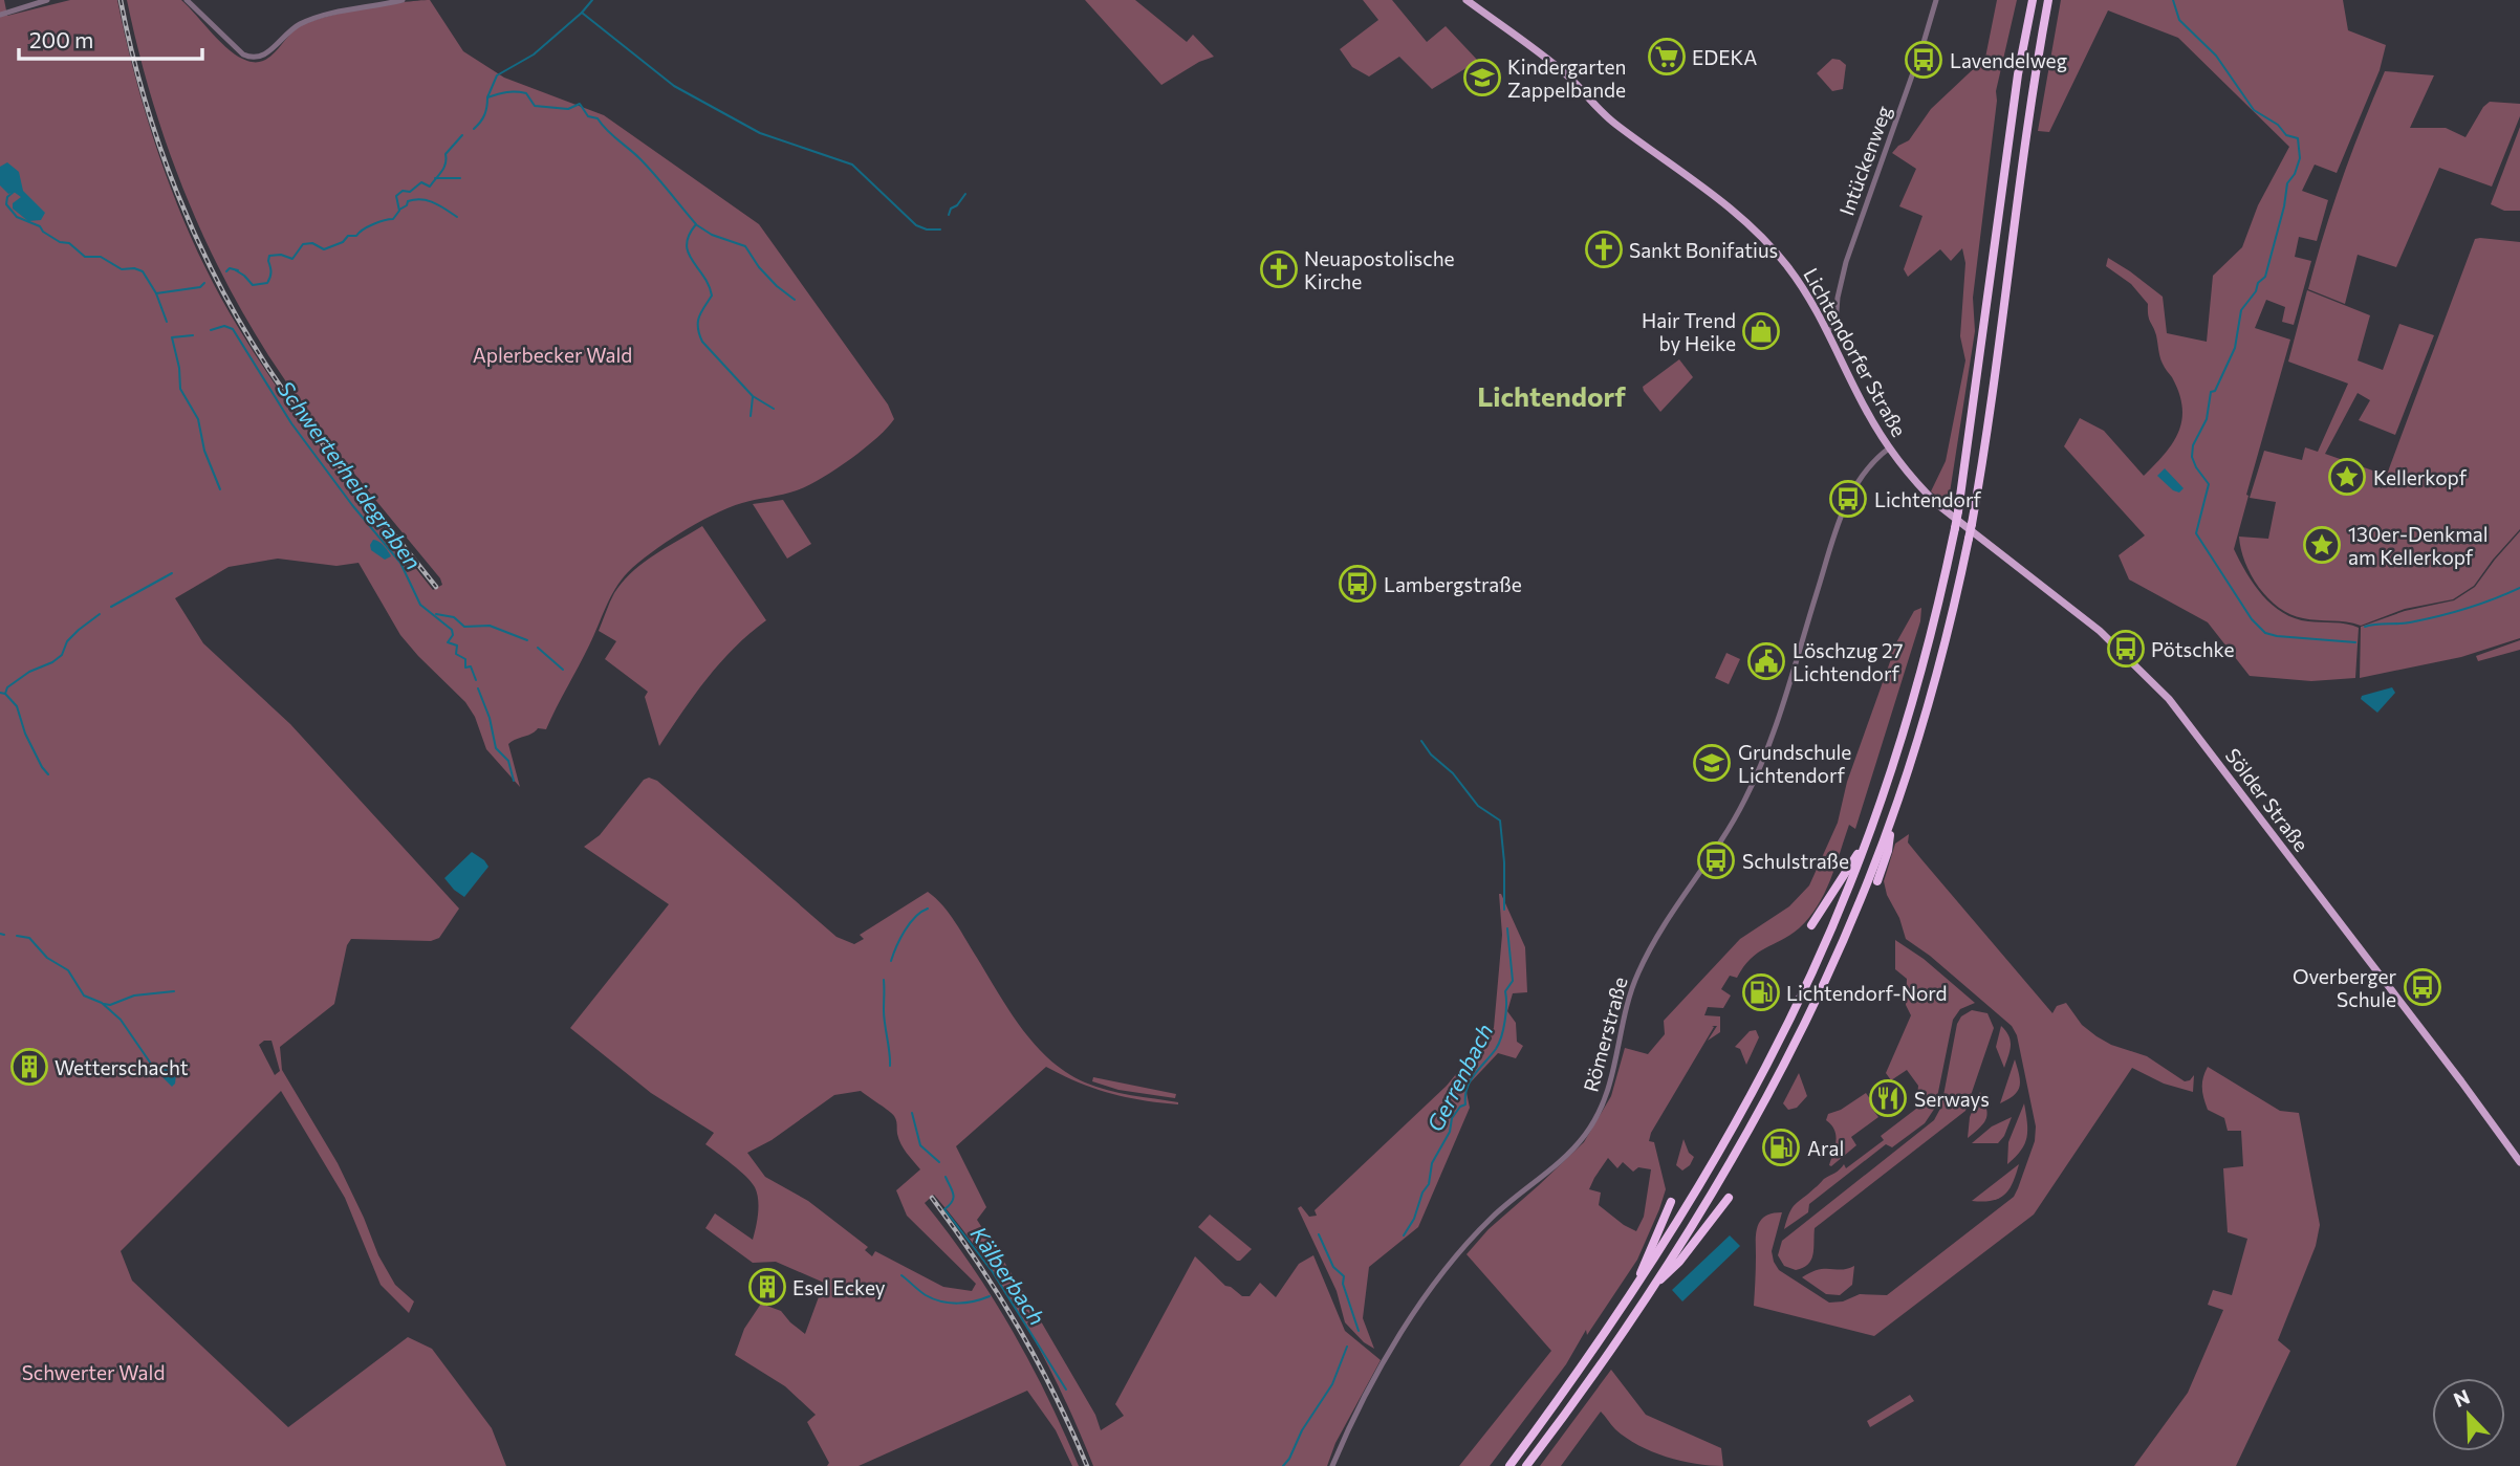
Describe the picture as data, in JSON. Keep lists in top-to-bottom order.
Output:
{
  "streets": {
    "main road": ["Lichtendorfer Straße", "Sölder Straße"],
    "street": ["Intückenweg", "Römerstraße"]
  },
  "crossings": [
    ["Intückenweg", "Lichtendorfer Straße"],
    ["Lichtendorfer Straße", "Sölder Straße"],
    ["Lichtendorfer Straße", "Römerstraße"]
  ],
  "districts": ["Lichtendorf"],
  "water": ["Schwerterheidegraben", "Gerrenbach", "Kälberbach"],
  "parks": ["Aplerbecker Wald", "Schwerter Wald"],
  "places": {
    "supermarket": ["EDEKA"],
    "bus stop": [
      "Lavendelweg",
      "Lichtendorf",
      "Lambergstraße",
      "Pötschke",
      "Schulstraße",
      "Overberger Schule"
    ],
    "school or university": ["Kindergarten Zappelbande", "Grundschule Lichtendorf"],
    "church": ["Sankt Bonifatius", "Neuapostolische Kirche"],
    "shop": ["Hair Trend by Heike"],
    "place": ["Kellerkopf", "130er-Denkmal am Kellerkopf"],
    "public building": ["Löschzug 27 Lichtendorf"],
    "fuel station": ["Lichtendorf-Nord", "Aral"],
    "building": ["Wetterschacht", "Esel Eckey"],
    "restaurant": ["Serways"]
  },
  "scale_bar": "200 m",
  "north": "top left"
}
